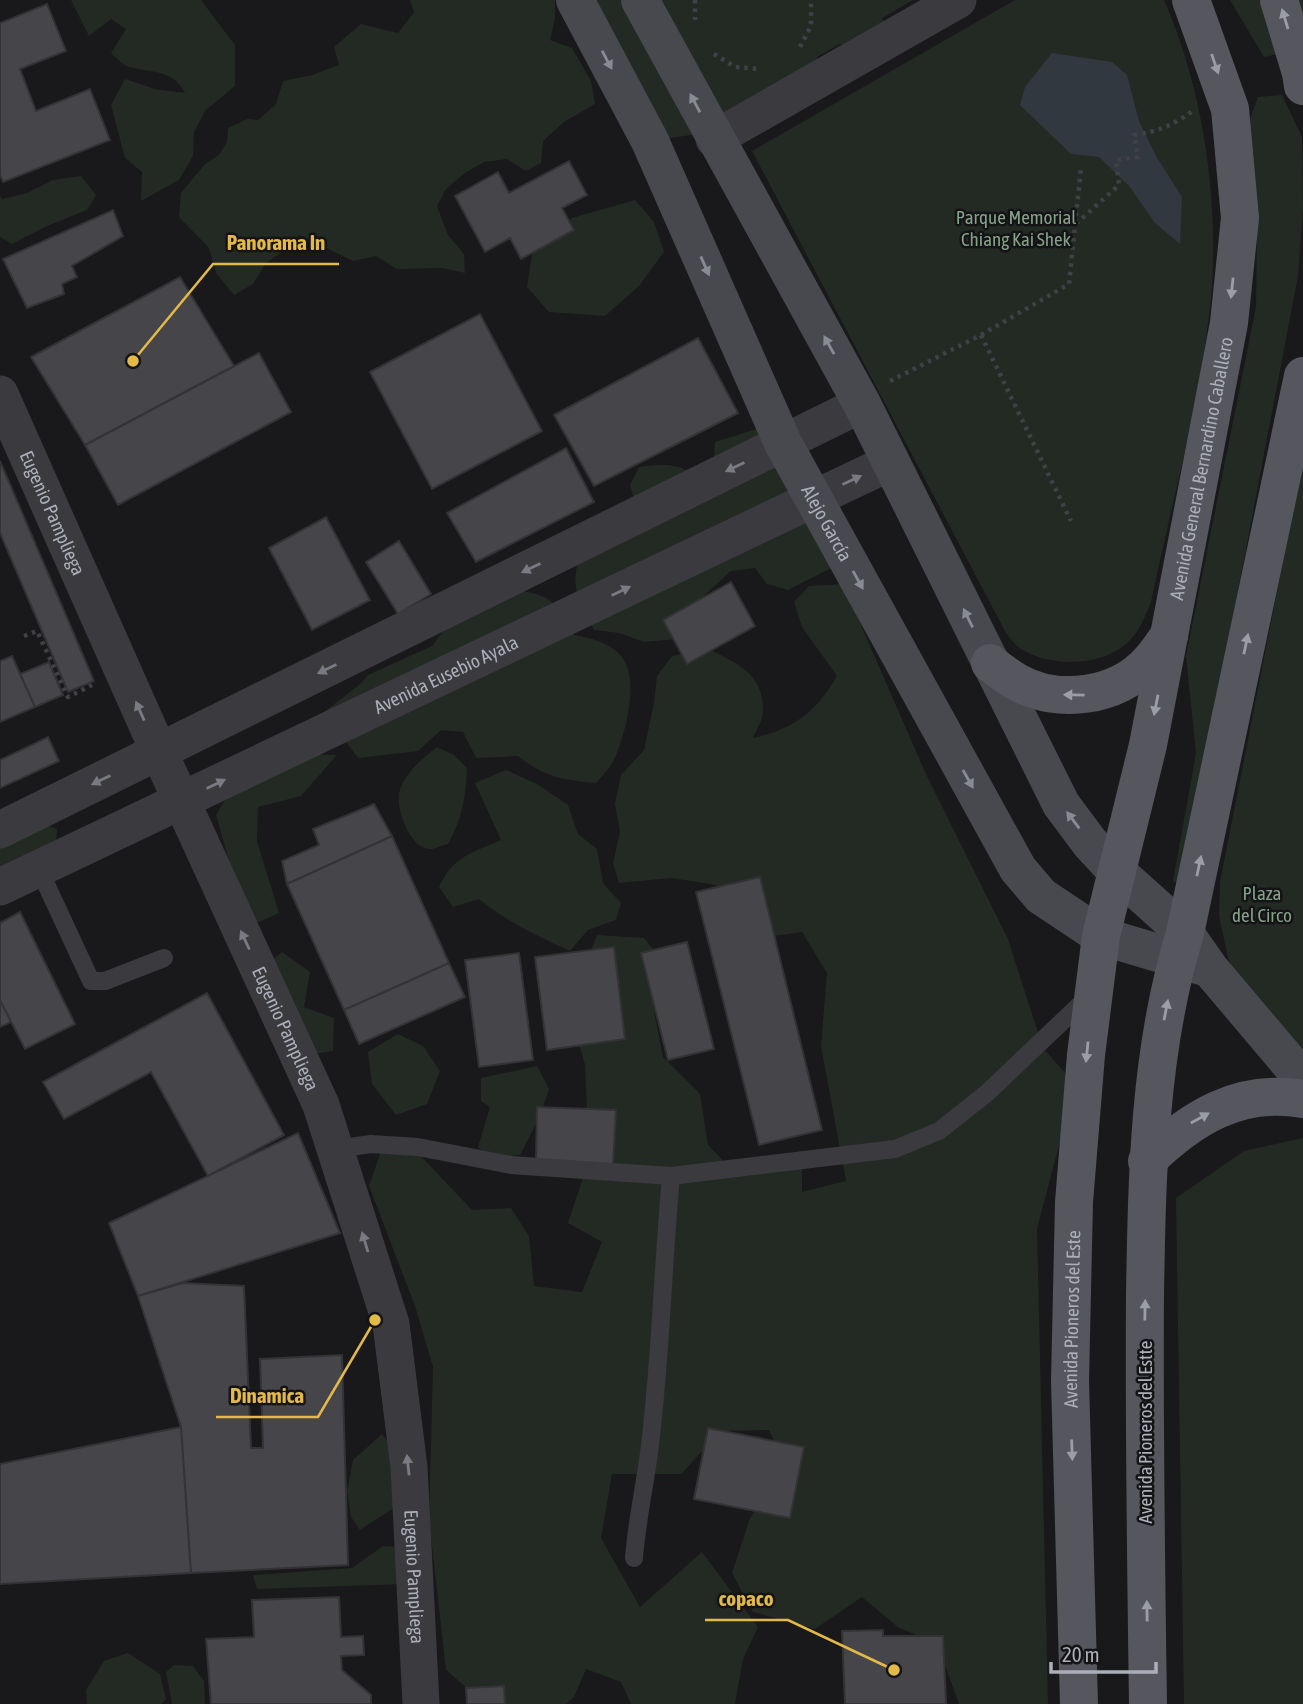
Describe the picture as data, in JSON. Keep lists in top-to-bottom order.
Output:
{
  "streets": {
    "main road": ["Avenida General Bernardino Caballero", "Avenida Pioneros del Este", "Avenida Pioneros del Estte"],
    "street": ["Eugenio Pampliega", "Alejo García", "Avenida Eusebio Ayala"]
  },
  "crossings": [
    ["Avenida General Bernardino Caballero", "Alejo García"],
    ["Avenida General Bernardino Caballero", "Avenida Pioneros del Este"],
    ["Eugenio Pampliega", "Avenida Eusebio Ayala"],
    ["Alejo García", "Avenida Eusebio Ayala"],
    ["Alejo García", "Avenida Pioneros del Este"]
  ],
  "one_way": ["Eugenio Pampliega", "Avenida Pioneros del Este", "Avenida Pioneros del Estte"],
  "parks": ["Parque Memorial Chiang Kai Shek", "Plaza del Circo"],
  "places": ["Panorama In", "Dinamica", "copaco"],
  "scale_bar": "20 m"
}
